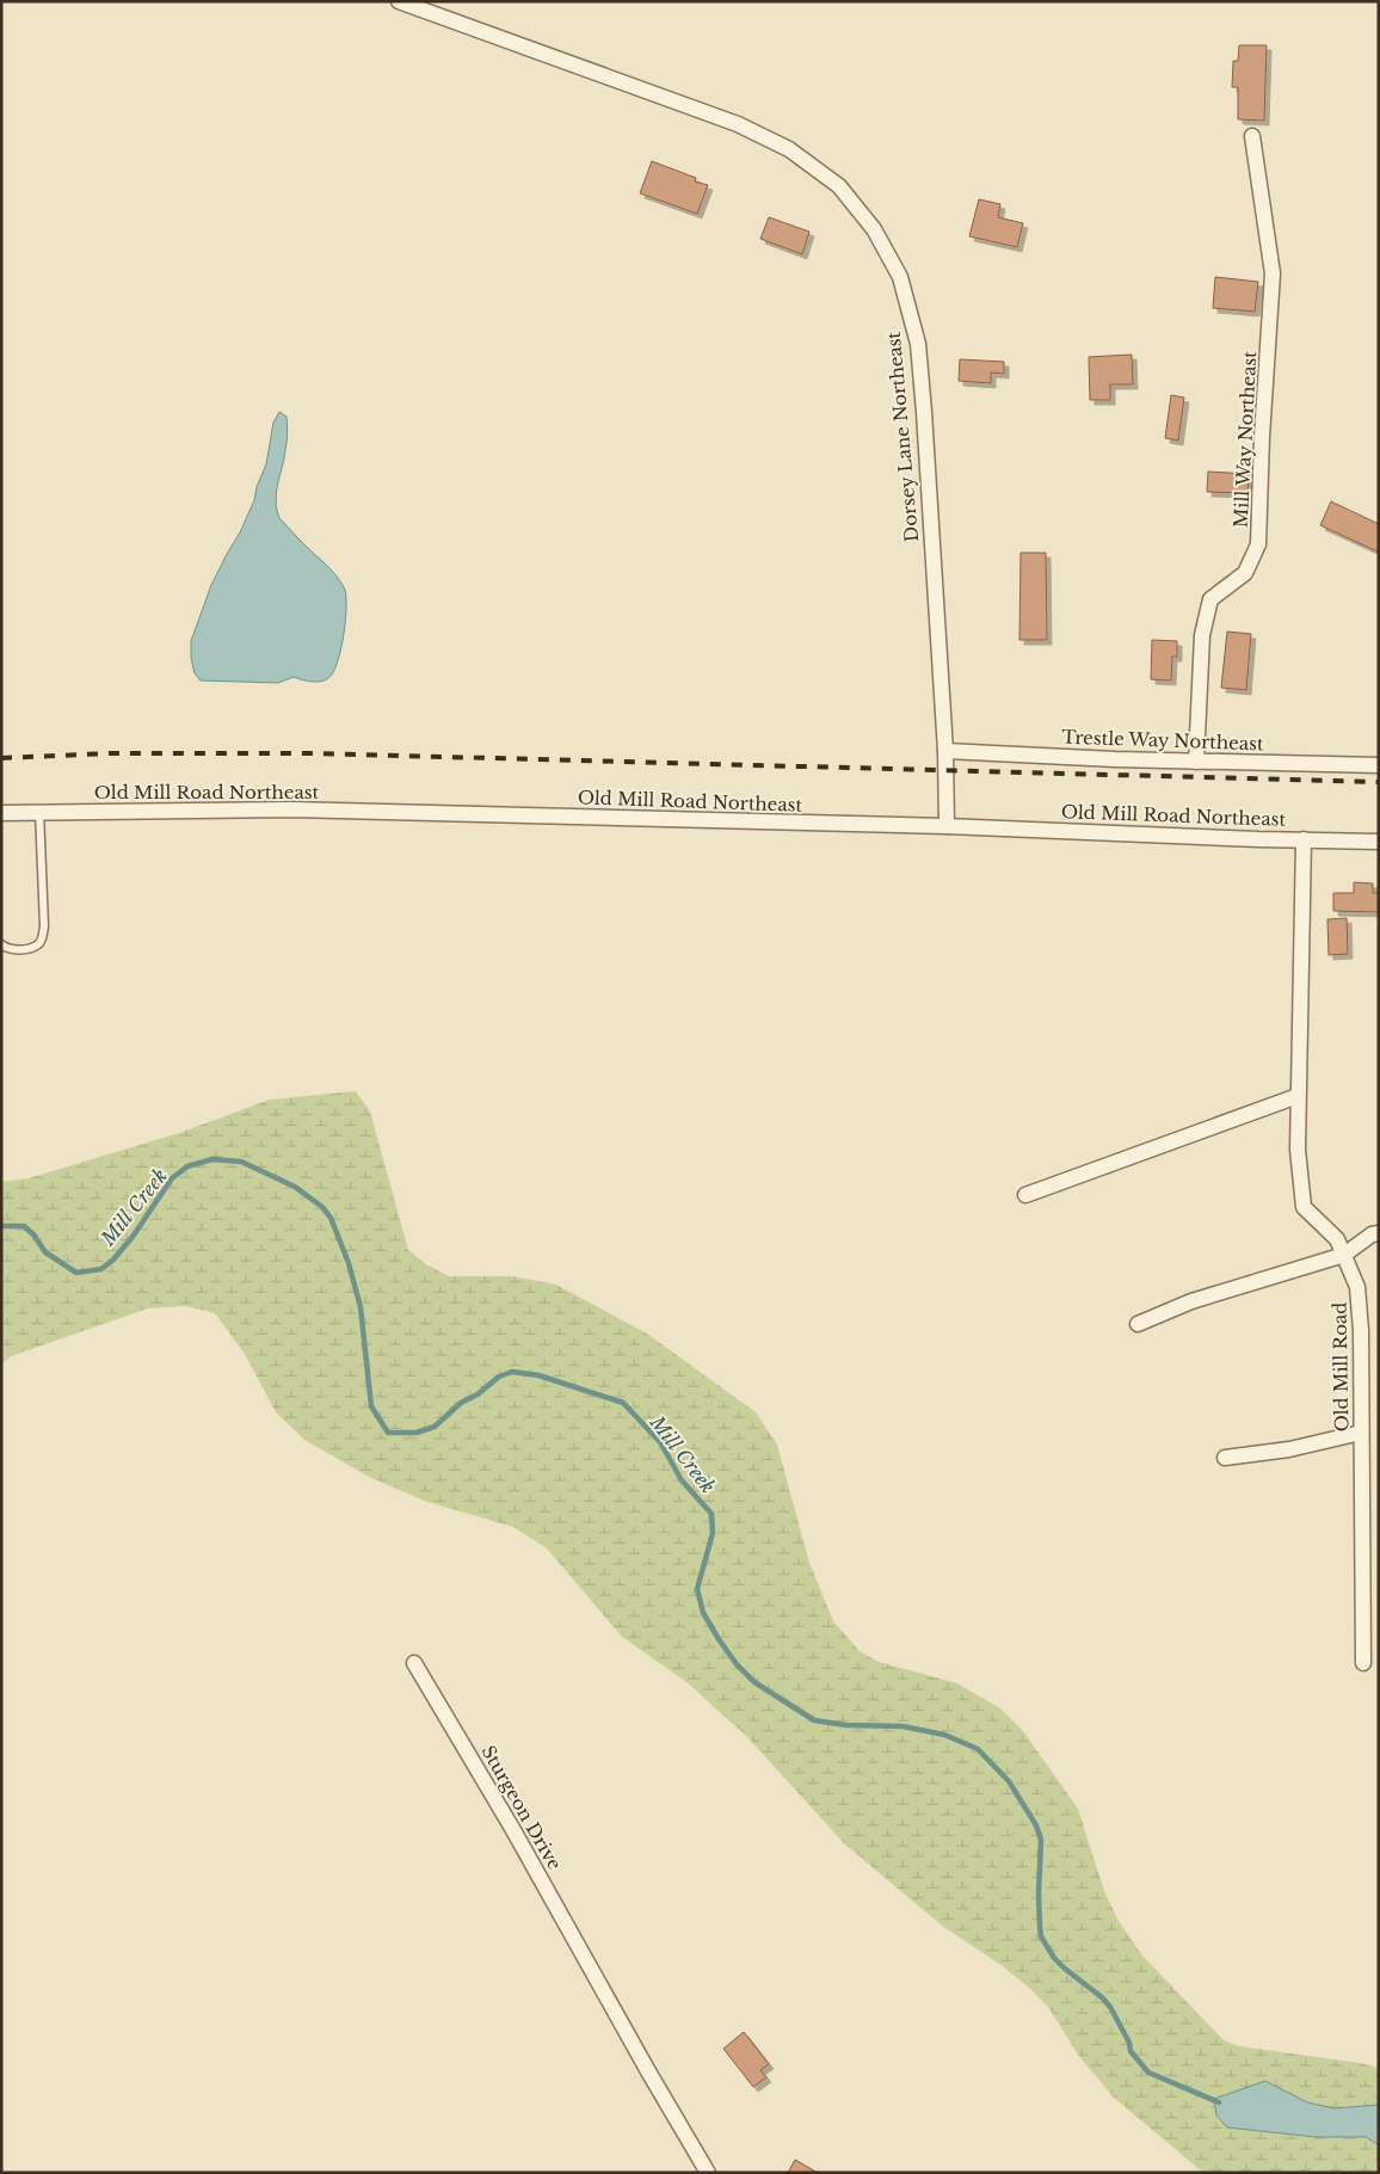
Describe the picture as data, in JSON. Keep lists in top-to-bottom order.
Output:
{
  "streets": {
    "street": [
      "Dorsey Lane Northeast",
      "Mill Way Northeast",
      "Trestle Way Northeast",
      "Old Mill Road Northeast",
      "Old Mill Road",
      "Sturgeon Drive"
    ]
  },
  "crossings": [
    ["Dorsey Lane Northeast", "Trestle Way Northeast"],
    ["Dorsey Lane Northeast", "Old Mill Road Northeast"],
    ["Mill Way Northeast", "Trestle Way Northeast"],
    ["Old Mill Road Northeast", "Old Mill Road"]
  ],
  "water": ["Mill Creek"]
}
